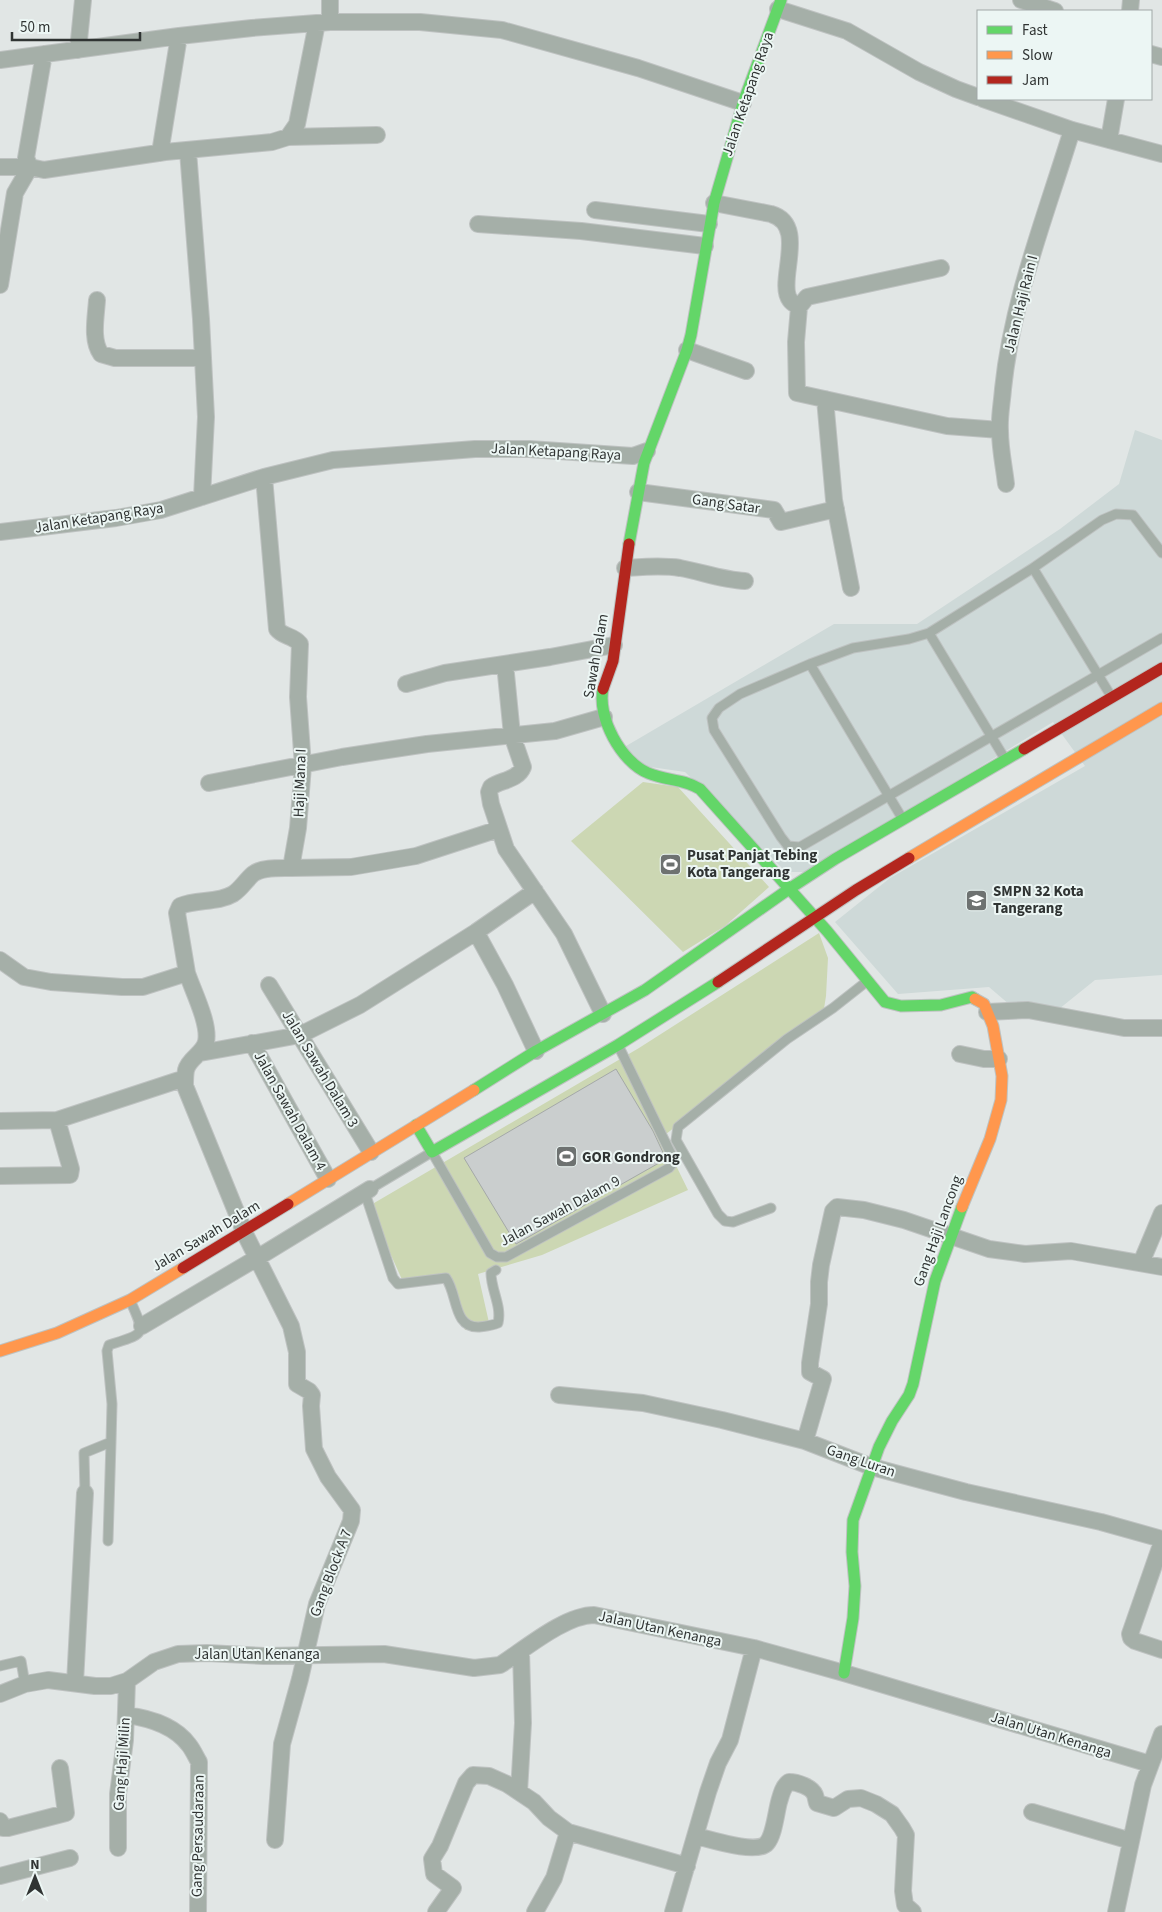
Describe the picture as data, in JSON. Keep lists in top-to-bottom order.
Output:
{
  "streets": {
    "street": [
      "Jalan Ketapang Raya",
      "Jalan Haji Rain I",
      "Gang Satar",
      "Sawah Dalam",
      "Haji Mana I",
      "Jalan Sawah Dalam 3",
      "Jalan Sawah Dalam 4",
      "Gang Haji Lancong",
      "Jalan Sawah Dalam",
      "Gang Luran",
      "Gang Block A 7",
      "Jalan Utan Kenanga",
      "Gang Haji Milin",
      "Gang Persaudaraan"
    ],
    "lane": ["Jalan Sawah Dalam 9"]
  },
  "crossings": [
    ["Jalan Ketapang Raya", "Sawah Dalam"],
    ["Jalan Ketapang Raya", "Haji Mana I"],
    ["Gang Satar", "Sawah Dalam"],
    ["Sawah Dalam", "Jalan Sawah Dalam"],
    ["Jalan Sawah Dalam 3", "Jalan Sawah Dalam"],
    ["Jalan Sawah Dalam 4", "Jalan Sawah Dalam"],
    ["Gang Haji Lancong", "Gang Luran"],
    ["Gang Haji Lancong", "Jalan Utan Kenanga"],
    ["Jalan Sawah Dalam", "Gang Block A 7"],
    ["Gang Block A 7", "Jalan Utan Kenanga"],
    ["Jalan Utan Kenanga", "Gang Haji Milin"],
    ["Gang Haji Milin", "Gang Persaudaraan"]
  ],
  "places": {
    "sports": ["Pusat Panjat Tebing Kota Tangerang", "GOR Gondrong"],
    "school or university": ["SMPN 32 Kota Tangerang"]
  },
  "legend": ["Fast", "Slow", "Jam"],
  "scale_bar": "50 m",
  "north": "top"
}
